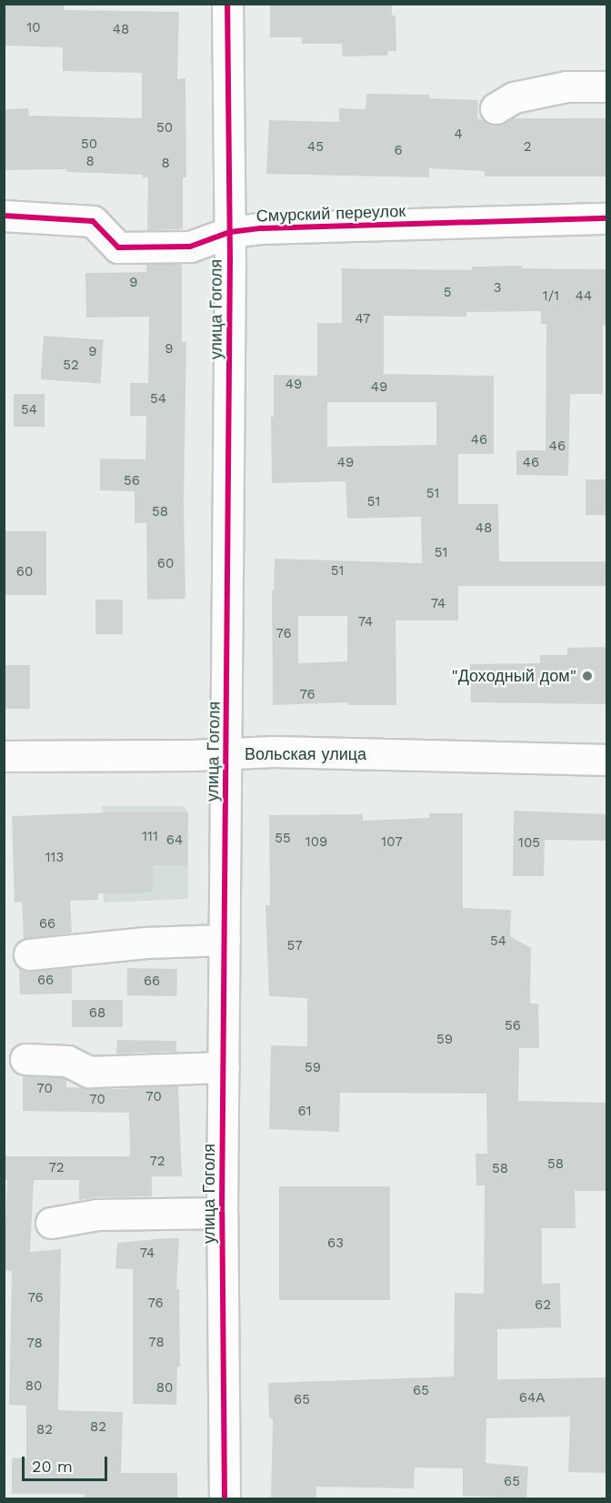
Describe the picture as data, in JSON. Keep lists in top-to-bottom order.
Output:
{
  "streets": {
    "street": ["Смурский переулок", "улица Гоголя", "Вольская улица"]
  },
  "crossings": [
    ["Смурский переулок", "улица Гоголя"],
    ["улица Гоголя", "Вольская улица"]
  ],
  "places": ["\"Доходный дом\""],
  "house_numbers": [
    "10",
    "48",
    "50",
    "4",
    "50",
    "45",
    "2",
    "6",
    "8",
    "8",
    "9",
    "3",
    "5",
    "1/1",
    "44",
    "47",
    "9",
    "9",
    "52",
    "49",
    "49",
    "54",
    "54",
    "46",
    "46",
    "49",
    "46",
    "56",
    "51",
    "51",
    "58",
    "48",
    "51",
    "60",
    "51",
    "60",
    "74",
    "74",
    "76",
    "76",
    "111",
    "55",
    "64",
    "109",
    "107",
    "105",
    "113",
    "66",
    "54",
    "57",
    "66",
    "66",
    "68",
    "56",
    "59",
    "59",
    "70",
    "70",
    "70",
    "61",
    "72",
    "58",
    "72",
    "58",
    "63",
    "74",
    "76",
    "76",
    "62",
    "78",
    "78",
    "80",
    "80",
    "65",
    "64А",
    "65",
    "82",
    "82",
    "65"
  ],
  "scale_bar": "20 m"
}
